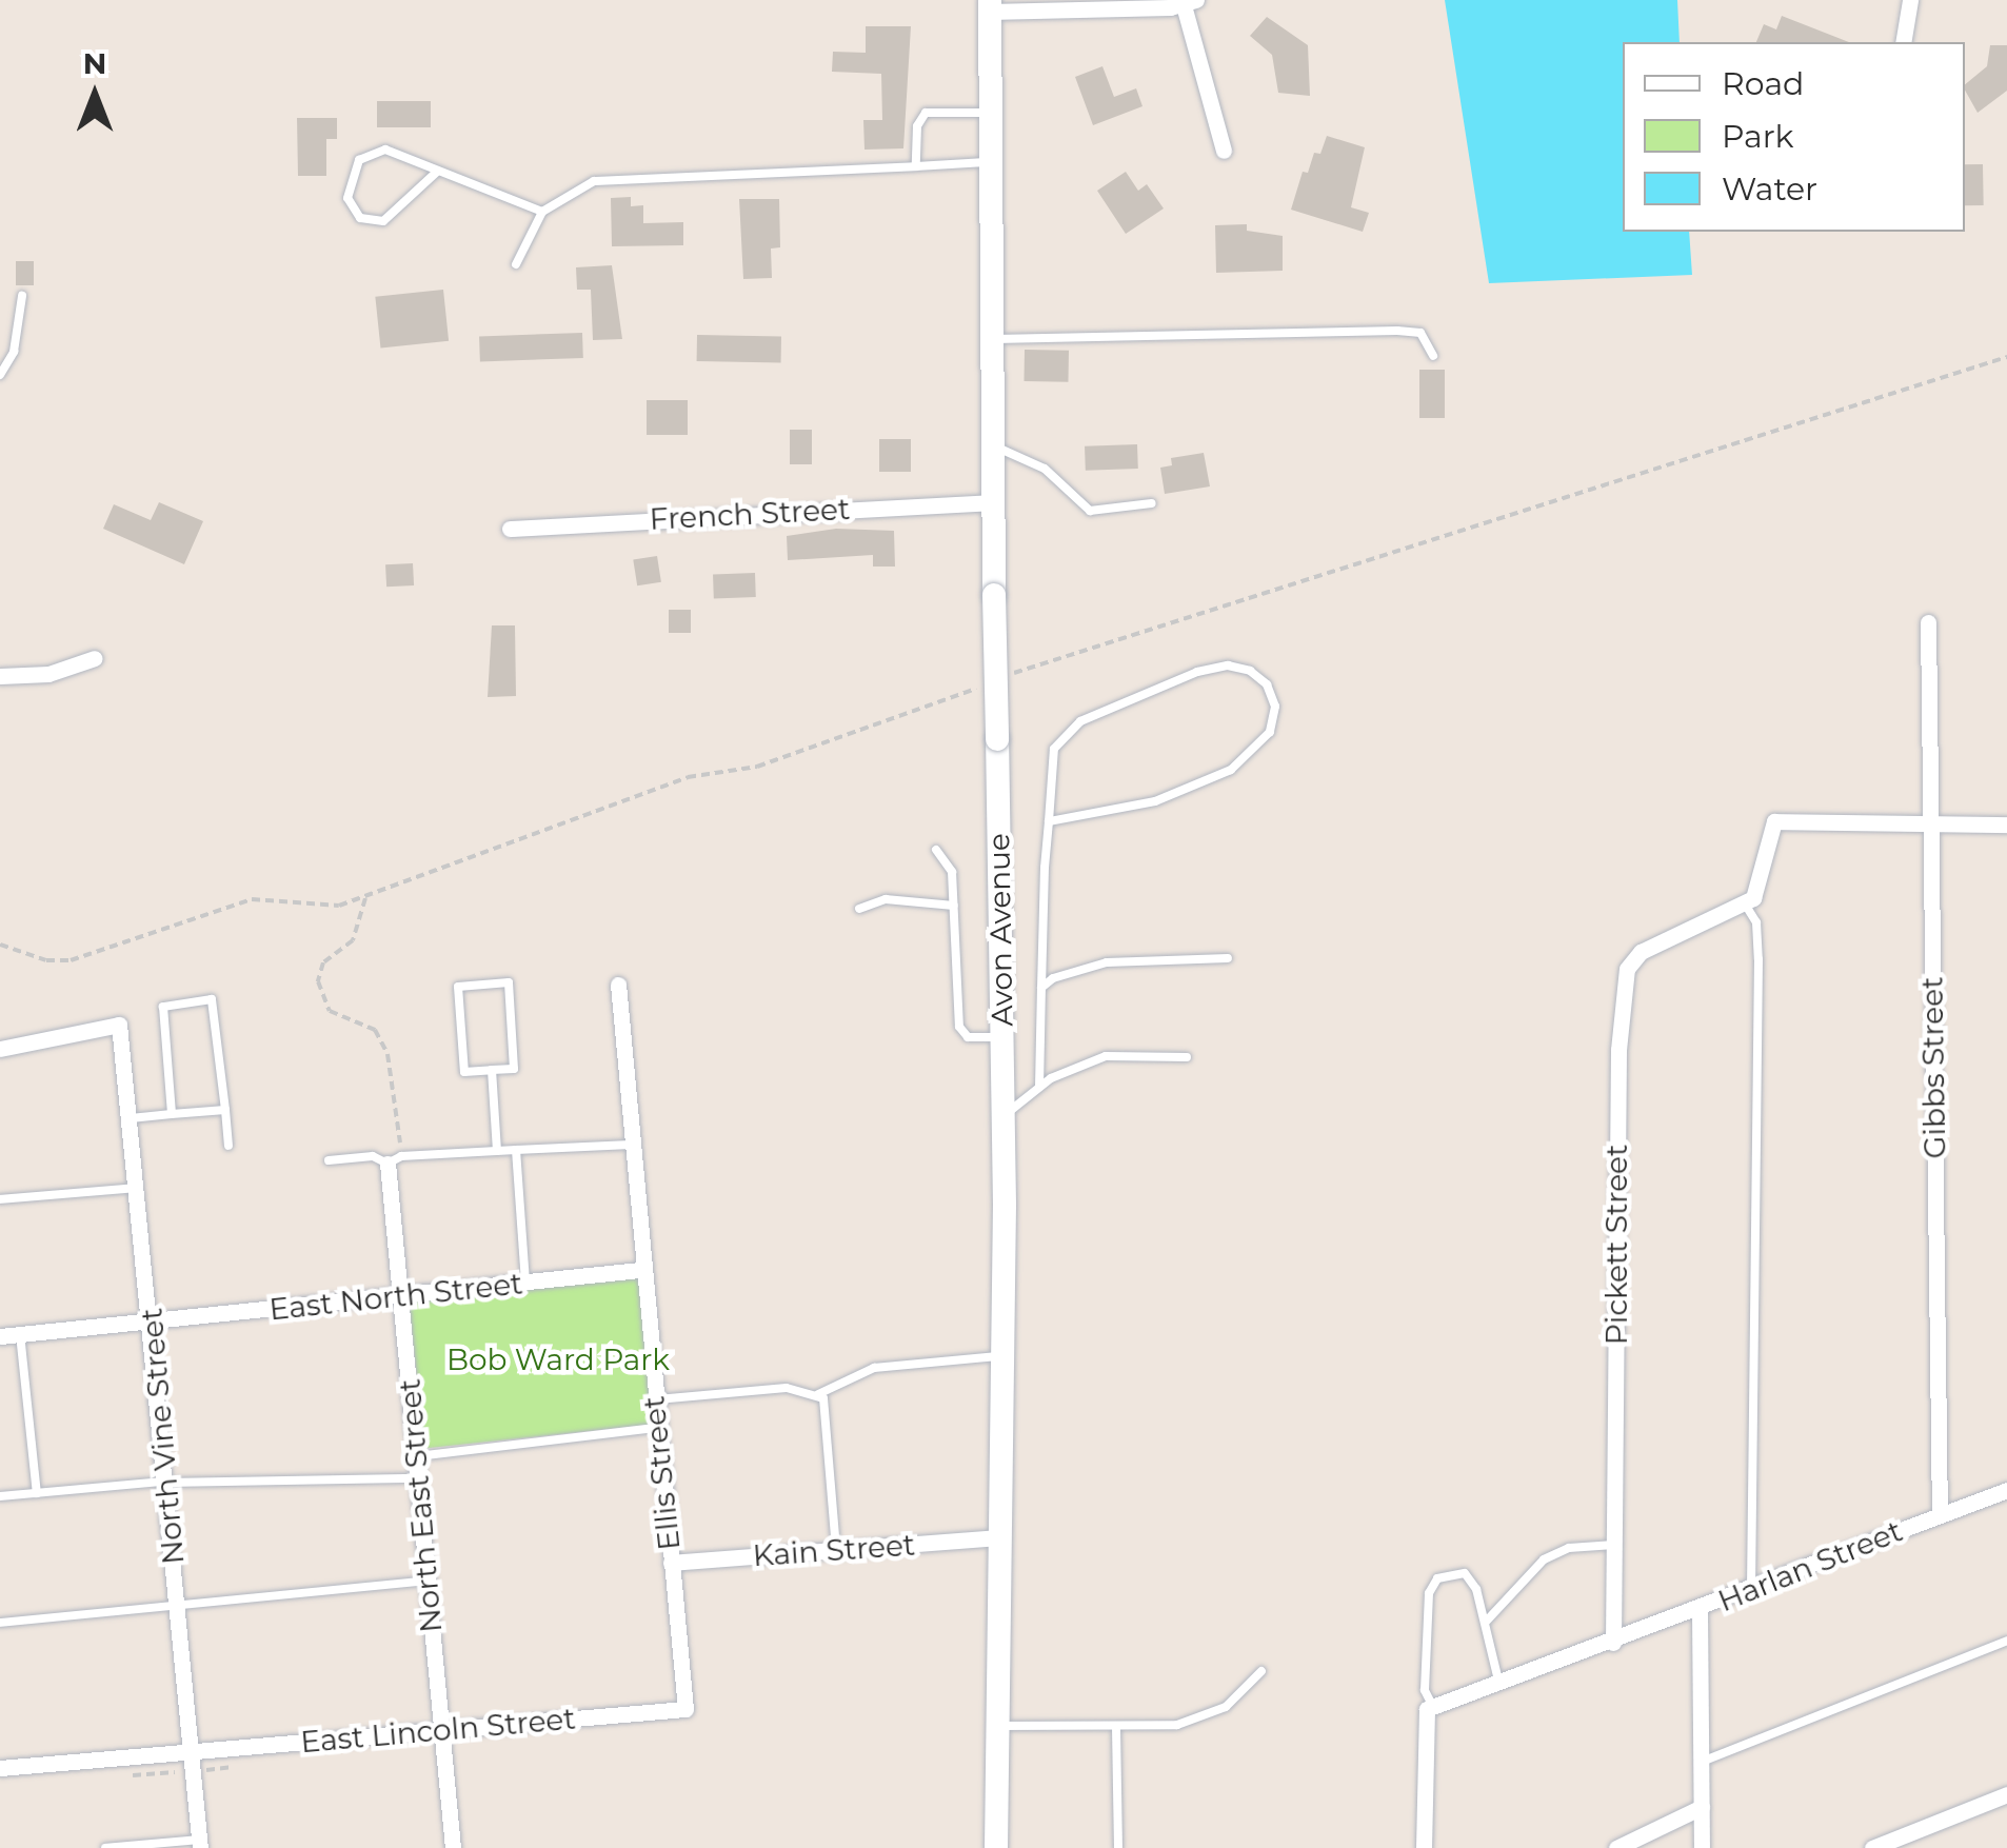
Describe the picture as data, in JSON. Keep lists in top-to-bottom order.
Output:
{
  "streets": {
    "main road": ["Avon Avenue"],
    "street": [
      "French Street",
      "Gibbs Street",
      "Pickett Street",
      "East North Street",
      "North Vine Street",
      "Ellis Street",
      "North East Street",
      "Kain Street",
      "Harlan Street",
      "East Lincoln Street"
    ]
  },
  "crossings": [
    ["French Street", "Avon Avenue"],
    ["Avon Avenue", "Kain Street"],
    ["Gibbs Street", "Harlan Street"],
    ["Pickett Street", "Harlan Street"],
    ["East North Street", "North Vine Street"],
    ["East North Street", "Ellis Street"],
    ["East North Street", "North East Street"],
    ["North Vine Street", "East Lincoln Street"],
    ["Ellis Street", "Kain Street"],
    ["Ellis Street", "East Lincoln Street"],
    ["North East Street", "East Lincoln Street"]
  ],
  "parks": ["Bob Ward Park"],
  "legend": ["Road", "Park", "Water"],
  "north": "top"
}
